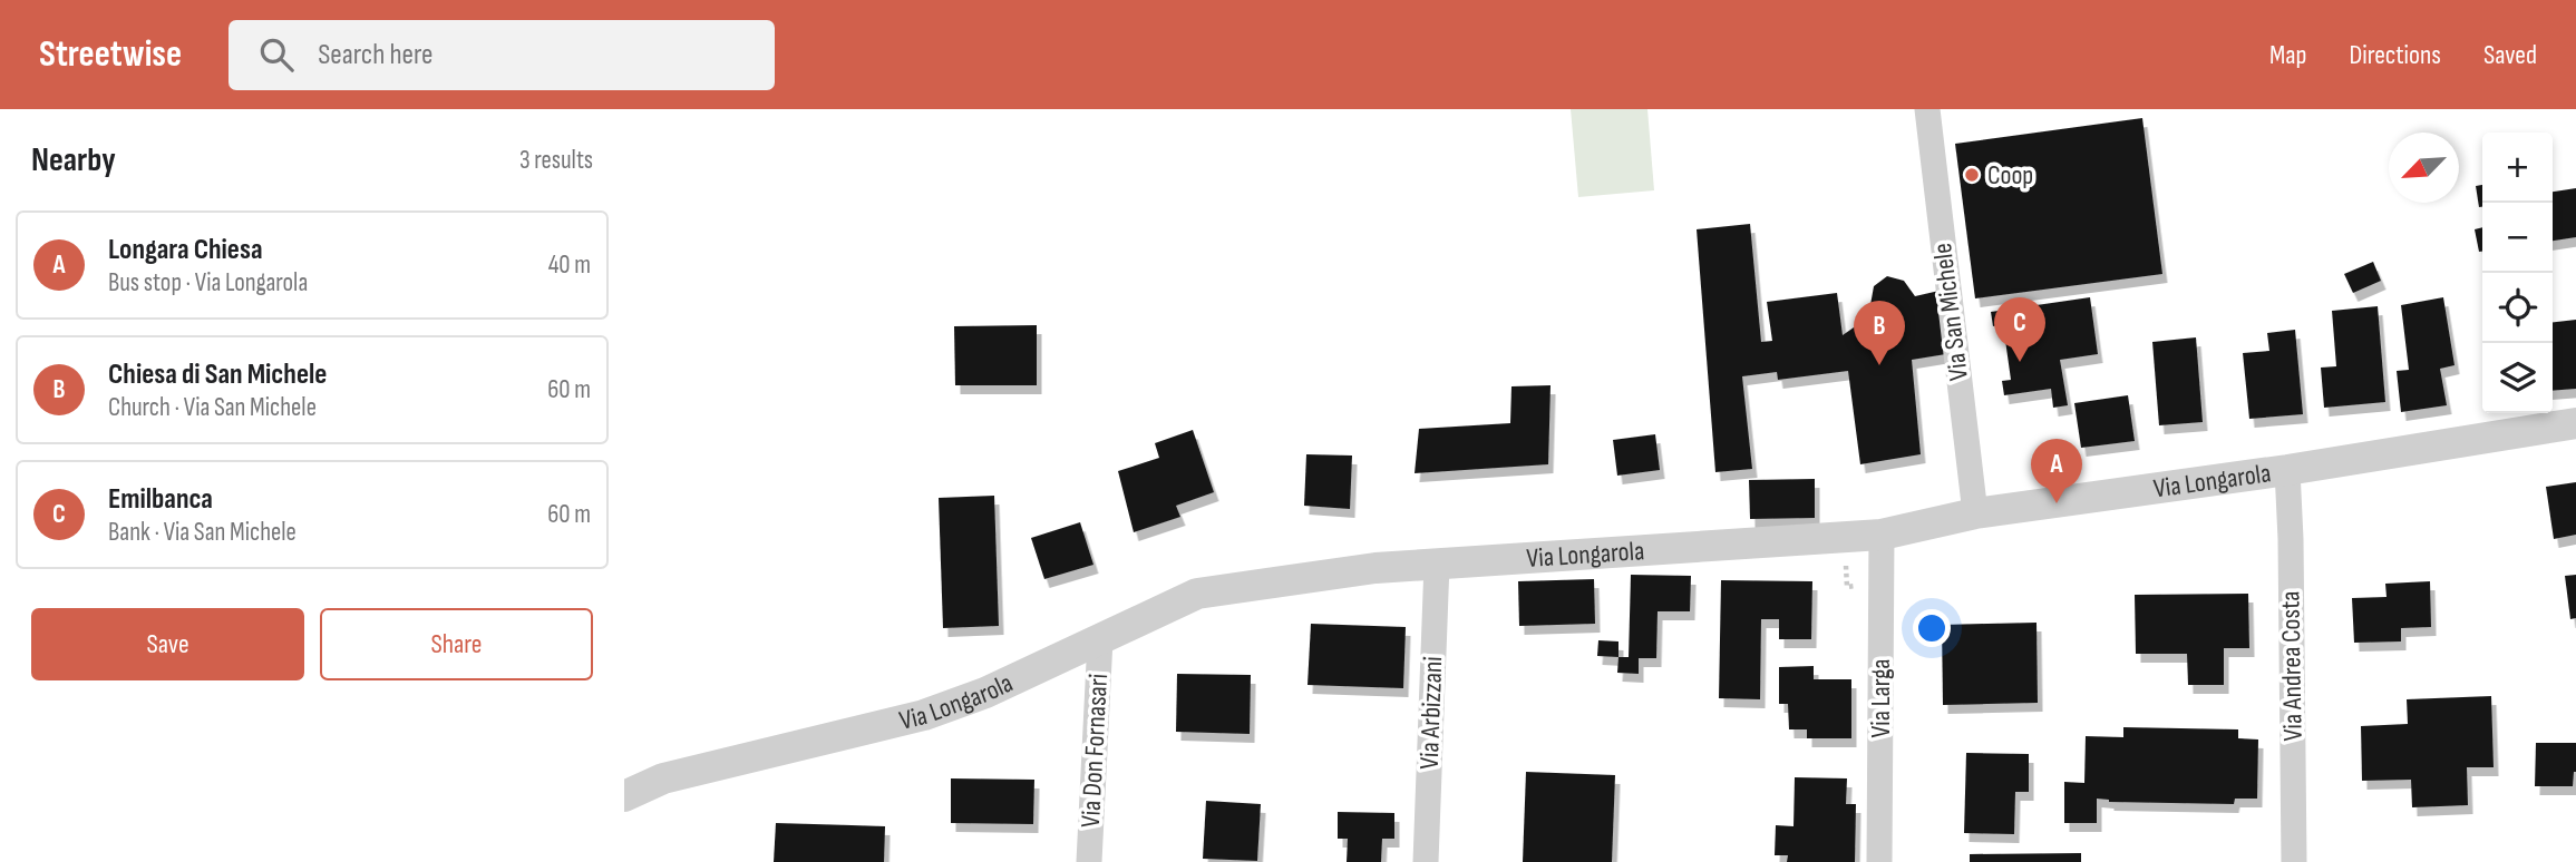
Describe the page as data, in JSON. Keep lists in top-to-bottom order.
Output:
{
  "streets": {
    "street": [
      "Via San Michele",
      "Via Longarola",
      "Via Andrea Costa",
      "Via Larga",
      "Via Arbizzani",
      "Via Don Fornasari"
    ]
  },
  "crossings": [
    ["Via San Michele", "Via Longarola"],
    ["Via Longarola", "Via Andrea Costa"],
    ["Via Longarola", "Via Larga"],
    ["Via Longarola", "Via Arbizzani"],
    ["Via Longarola", "Via Don Fornasari"]
  ],
  "places": ["Coop"],
  "north": "bottom left",
  "page": {
    "header": "Streetwise",
    "search": "Search here",
    "nav": ["Map", "Directions", "Saved"],
    "heading": ["Nearby", "3 results"],
    "map_buttons": ["+", "−"],
    "list": [
      {
        "mark": "A",
        "name": "Longara Chiesa",
        "note": "Bus stop · Via Longarola",
        "value": "40 m"
      },
      {
        "mark": "B",
        "name": "Chiesa di San Michele",
        "note": "Church · Via San Michele",
        "value": "60 m"
      },
      {
        "mark": "C",
        "name": "Emilbanca",
        "note": "Bank · Via San Michele",
        "value": "60 m"
      }
    ],
    "pins": ["C", "B", "A"],
    "buttons": ["Save", "Share"]
  }
}
